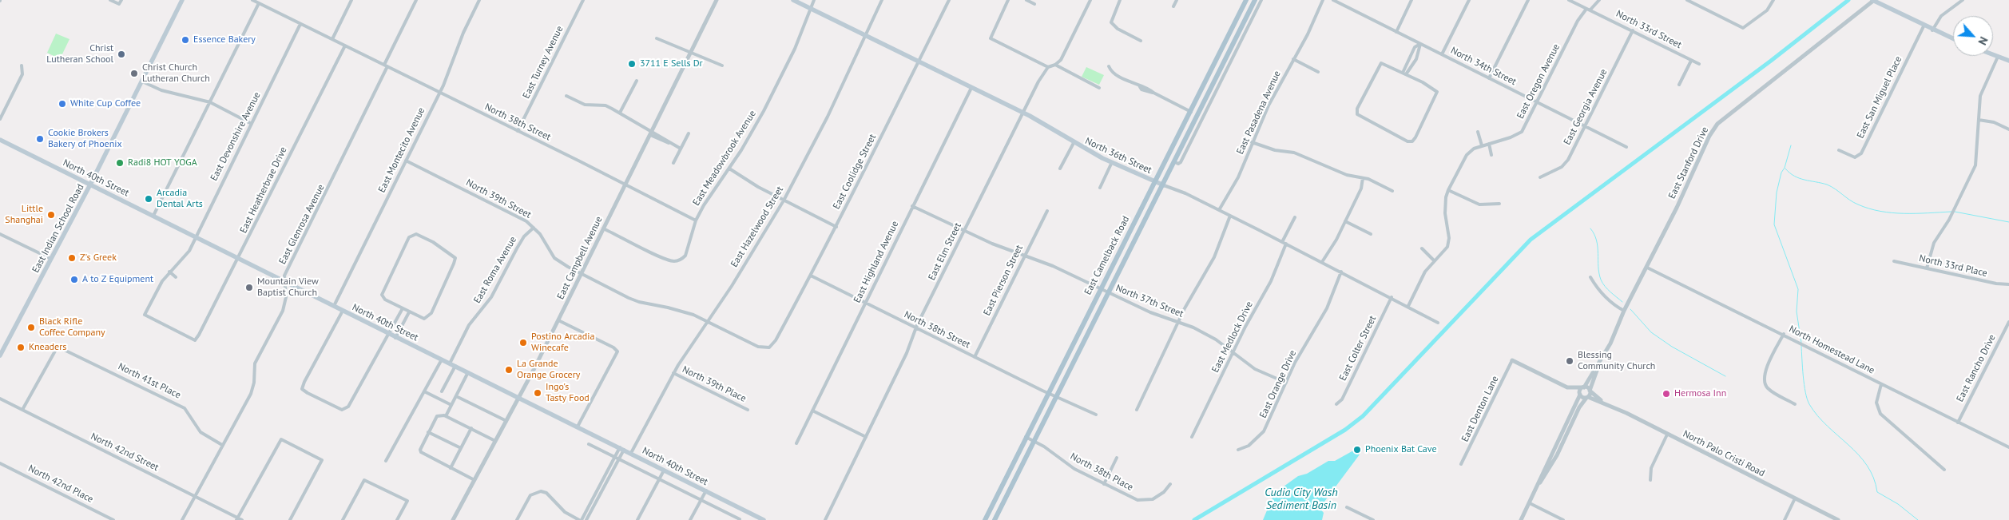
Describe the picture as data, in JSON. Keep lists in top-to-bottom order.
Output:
{
  "streets": {
    "main road": [
      "North 36th Street",
      "North 40th Street",
      "East Indian School Road",
      "East Camelback Road"
    ],
    "street": [
      "North 33rd Street",
      "East Turney Avenue",
      "North 34th Street",
      "East Oregon Avenue",
      "East San Miguel Place",
      "East Georgia Avenue",
      "East Pasadena Avenue",
      "North 38th Street",
      "East Devonshire Avenue",
      "East Montecito Avenue",
      "East Meadowbrook Avenue",
      "East Stanford Drive",
      "East Coolidge Street",
      "East Heatherbrae Drive",
      "North 39th Street",
      "East Glenrosa Avenue",
      "East Hazelwood Street",
      "East Elm Street",
      "East Campbell Avenue",
      "East Highland Avenue",
      "North 33rd Place",
      "East Roma Avenue",
      "East Pierson Street",
      "North 37th Street",
      "East Medlock Drive",
      "East Colter Street",
      "North Homestead Lane",
      "East Rancho Drive",
      "North 41st Place",
      "North 39th Place",
      "East Orange Drive",
      "East Denton Lane",
      "North 42nd Street",
      "North Palo Cristi Road",
      "North 38th Place",
      "North 42nd Place"
    ]
  },
  "crossings": [
    ["North 33rd Street", "East Oregon Avenue"],
    ["North 33rd Street", "East Georgia Avenue"],
    ["East Turney Avenue", "North 38th Street"],
    ["North 34th Street", "East Oregon Avenue"],
    ["North 34th Street", "East Georgia Avenue"],
    ["East Oregon Avenue", "North 36th Street"],
    ["East Pasadena Avenue", "North 36th Street"],
    ["North 38th Street", "East Devonshire Avenue"],
    ["North 38th Street", "East Montecito Avenue"],
    ["North 38th Street", "East Meadowbrook Avenue"],
    ["North 38th Street", "East Coolidge Street"],
    ["North 38th Street", "East Heatherbrae Drive"],
    ["North 38th Street", "East Glenrosa Avenue"],
    ["North 38th Street", "East Elm Street"],
    ["North 38th Street", "East Camelback Road"],
    ["North 38th Street", "East Campbell Avenue"],
    ["North 38th Street", "East Highland Avenue"],
    ["North 38th Street", "East Pierson Street"],
    ["East Devonshire Avenue", "North 40th Street"],
    ["East Devonshire Avenue", "East Heatherbrae Drive"],
    ["East Montecito Avenue", "North 40th Street"],
    ["East Montecito Avenue", "North 39th Street"],
    ["North 36th Street", "East Meadowbrook Avenue"],
    ["North 36th Street", "East Coolidge Street"],
    ["North 36th Street", "East Hazelwood Street"],
    ["North 36th Street", "East Elm Street"],
    ["North 36th Street", "East Camelback Road"],
    ["North 36th Street", "East Highland Avenue"],
    ["North 36th Street", "East Medlock Drive"],
    ["North 36th Street", "East Colter Street"],
    ["North 36th Street", "East Orange Drive"],
    ["East Meadowbrook Avenue", "East Campbell Avenue"],
    ["East Stanford Drive", "North Homestead Lane"],
    ["East Stanford Drive", "North Palo Cristi Road"],
    ["East Coolidge Street", "North 39th Street"],
    ["North 40th Street", "East Heatherbrae Drive"],
    ["North 40th Street", "East Glenrosa Avenue"],
    ["North 40th Street", "East Hazelwood Street"],
    ["North 40th Street", "East Indian School Road"],
    ["North 40th Street", "East Campbell Avenue"],
    ["North 40th Street", "East Roma Avenue"],
    ["North 39th Street", "East Hazelwood Street"],
    ["North 39th Street", "East Campbell Avenue"],
    ["North 39th Street", "East Roma Avenue"],
    ["East Glenrosa Avenue", "North 41st Place"],
    ["East Glenrosa Avenue", "North 42nd Street"],
    ["East Hazelwood Street", "North 39th Place"],
    ["East Elm Street", "North 37th Street"],
    ["East Camelback Road", "North 37th Street"],
    ["East Camelback Road", "North 38th Place"],
    ["East Highland Avenue", "North 37th Street"],
    ["East Pierson Street", "North 37th Street"],
    ["North 37th Street", "East Medlock Drive"],
    ["North 37th Street", "East Orange Drive"],
    ["North Homestead Lane", "East Rancho Drive"],
    ["North 41st Place", "North 42nd Street"]
  ],
  "water": ["Cudia City Wash Sediment Basin"],
  "places": [
    "Essence Bakery",
    "Christ Lutheran School",
    "3711 E Sells Dr",
    "Christ Church Lutheran Church",
    "White Cup Coffee",
    "Cookie Brokers Bakery of Phoenix",
    "Radi8 HOT YOGA",
    "Arcadia Dental Arts",
    "Little Shanghai",
    "Z's Greek",
    "A to Z Equipment",
    "Mountain View Baptist Church",
    "Black Rifle Coffee Company",
    "Postino Arcadia Winecafe",
    "Kneaders",
    "Blessing Community Church",
    "La Grande Orange Grocery",
    "Ingo's Tasty Food",
    "Hermosa Inn",
    "Phoenix Bat Cave"
  ],
  "north": "bottom right"
}
